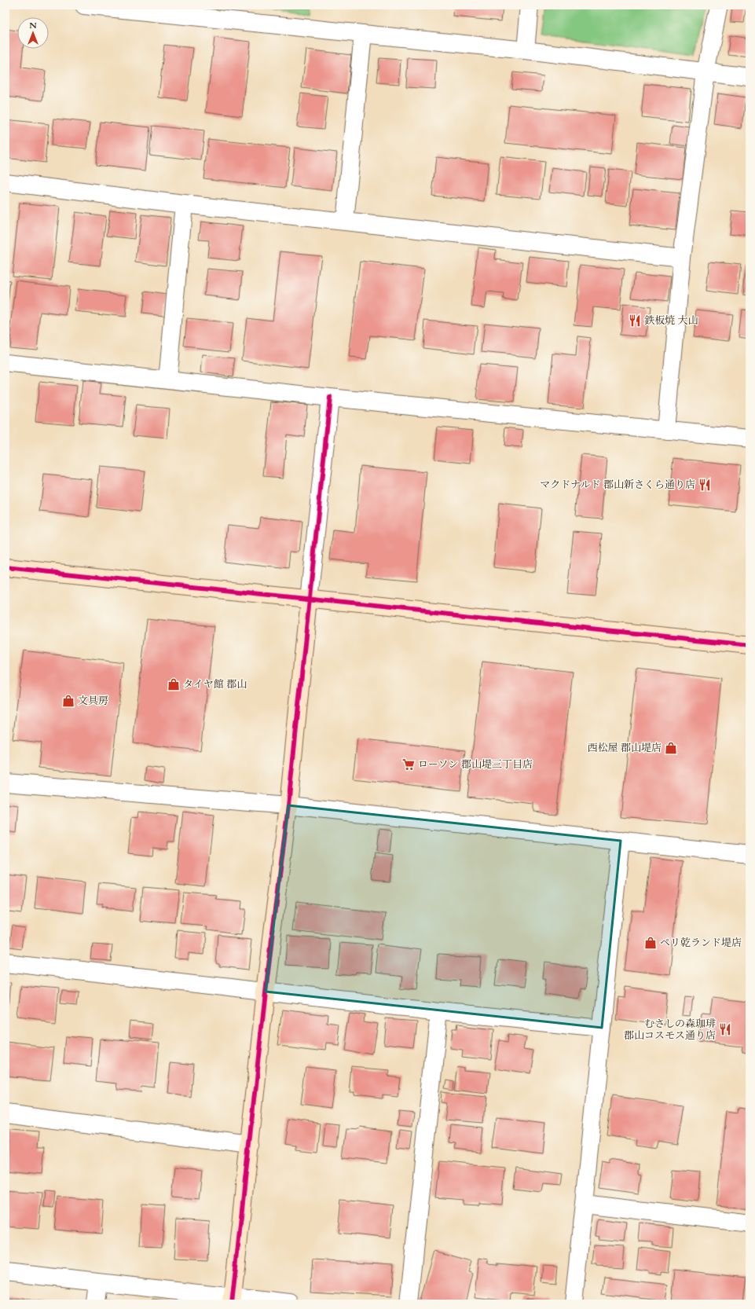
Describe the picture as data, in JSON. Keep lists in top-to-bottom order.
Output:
{
  "places": {
    "restaurant": ["鉄板焼 大山", "マクドナルド 郡山新さくら通り店", "むさしの森珈琲 郡山コスモス通り店"],
    "shop": [
      "タイヤ館 郡山",
      "文具房",
      "西松屋 郡山堤店",
      "ペリ乾ランド堤店"
    ],
    "supermarket": ["ローソン 郡山堤三丁目店"]
  },
  "north": "top"
}
